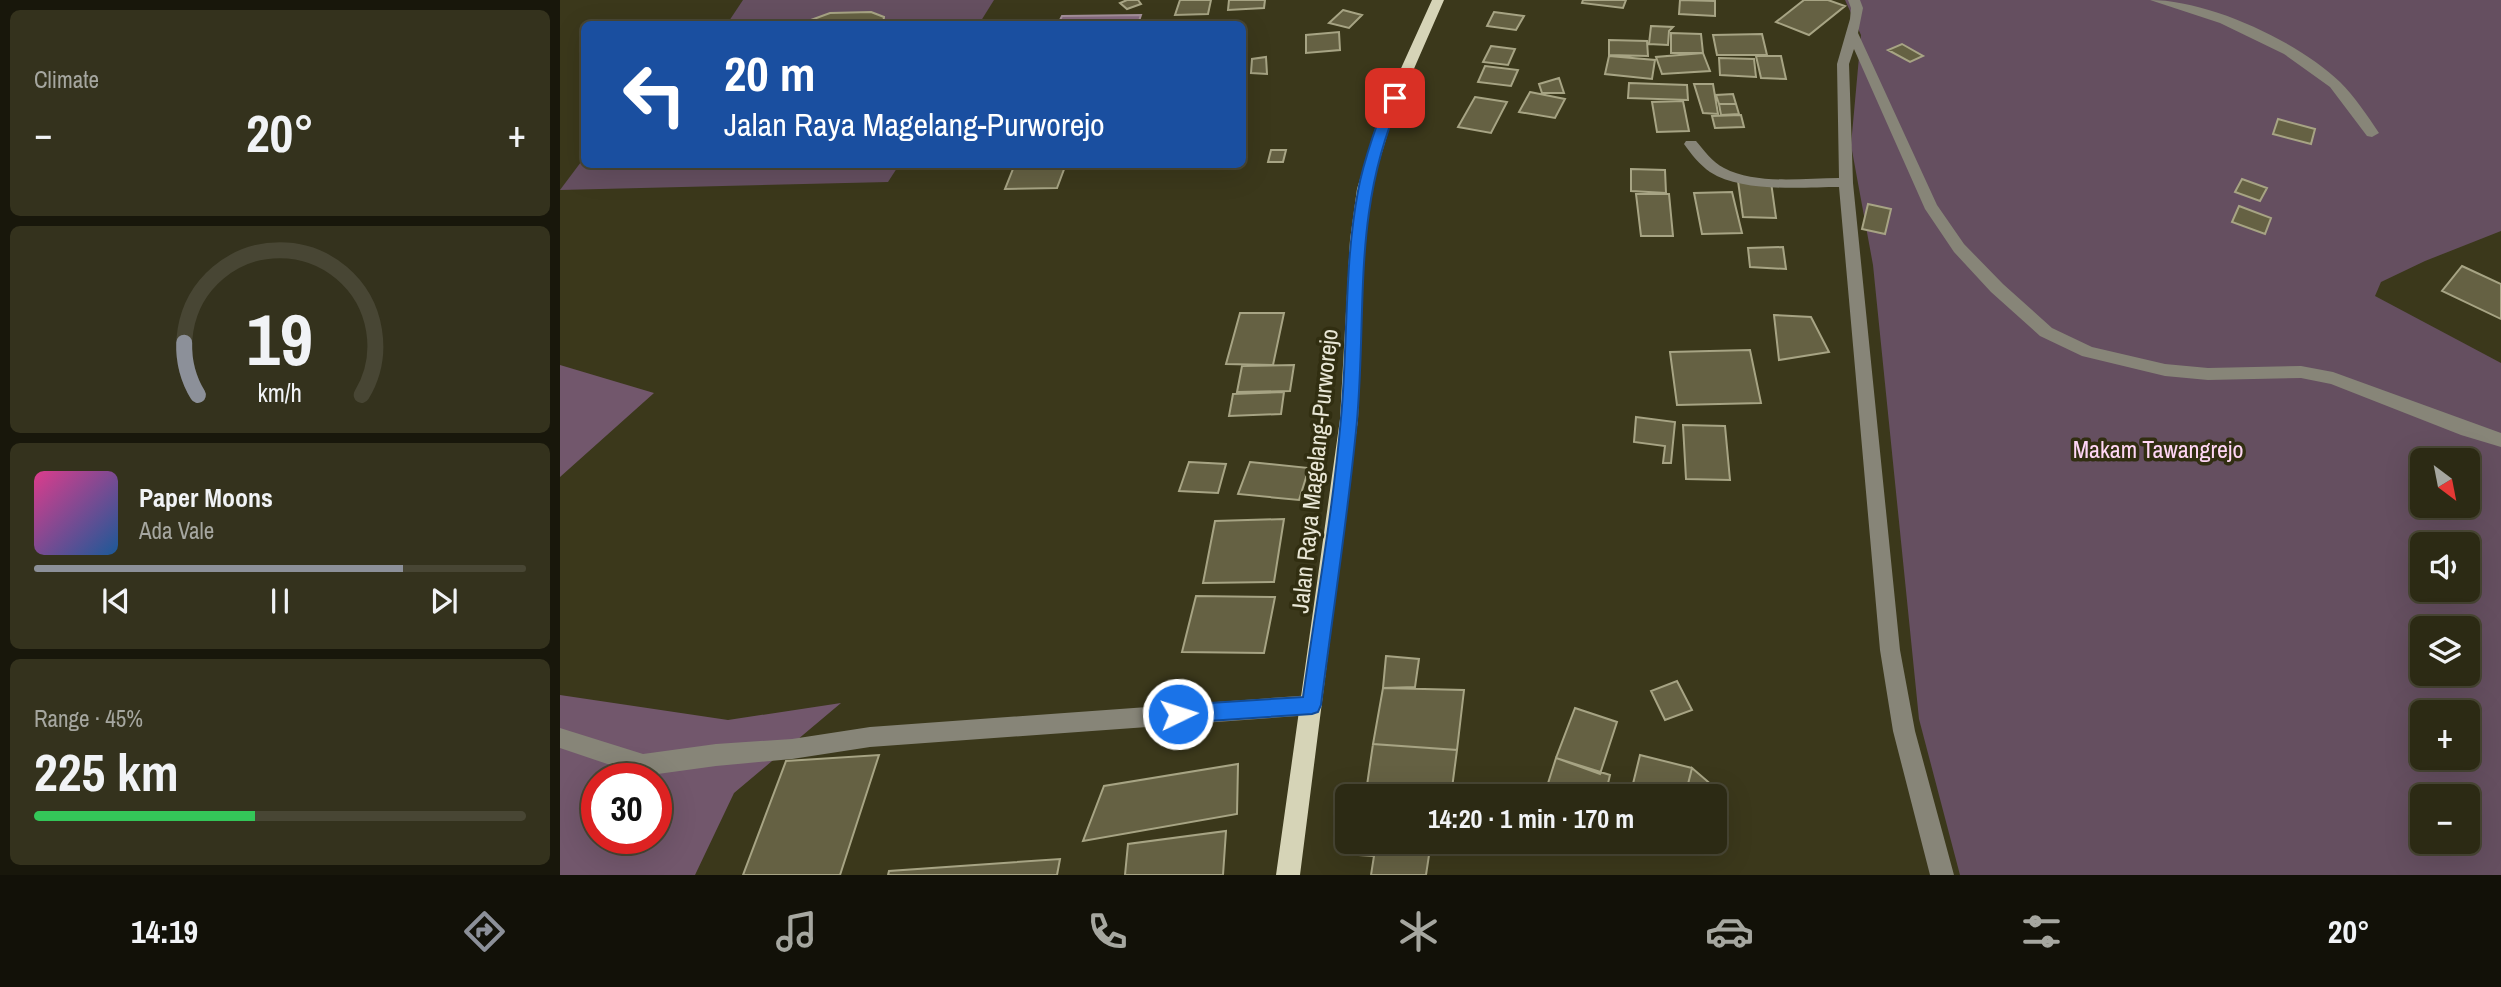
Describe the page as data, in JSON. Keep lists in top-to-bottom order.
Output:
{
  "streets": {
    "main road": ["Jalan Raya Magelang-Purworejo"]
  },
  "parks": ["Makam Tawangrejo"],
  "north": "bottom right",
  "page": {
    "tile": [
      "Climate",
      ["Range · 45%", "225 km"]
    ],
    "turn": ["20 m", "Jalan Raya Magelang-Purworejo"],
    "heat": ["−", "20°", "+"],
    "map_buttons": ["+", "−"],
    "song": ["Paper Moons", "Ada Vale"],
    "limit": "30",
    "trip": "14:20 · 1 min · 170 m",
    "tabs": ["14:19", "20°"],
    "gauge": ["19", "km/h"]
  }
}
